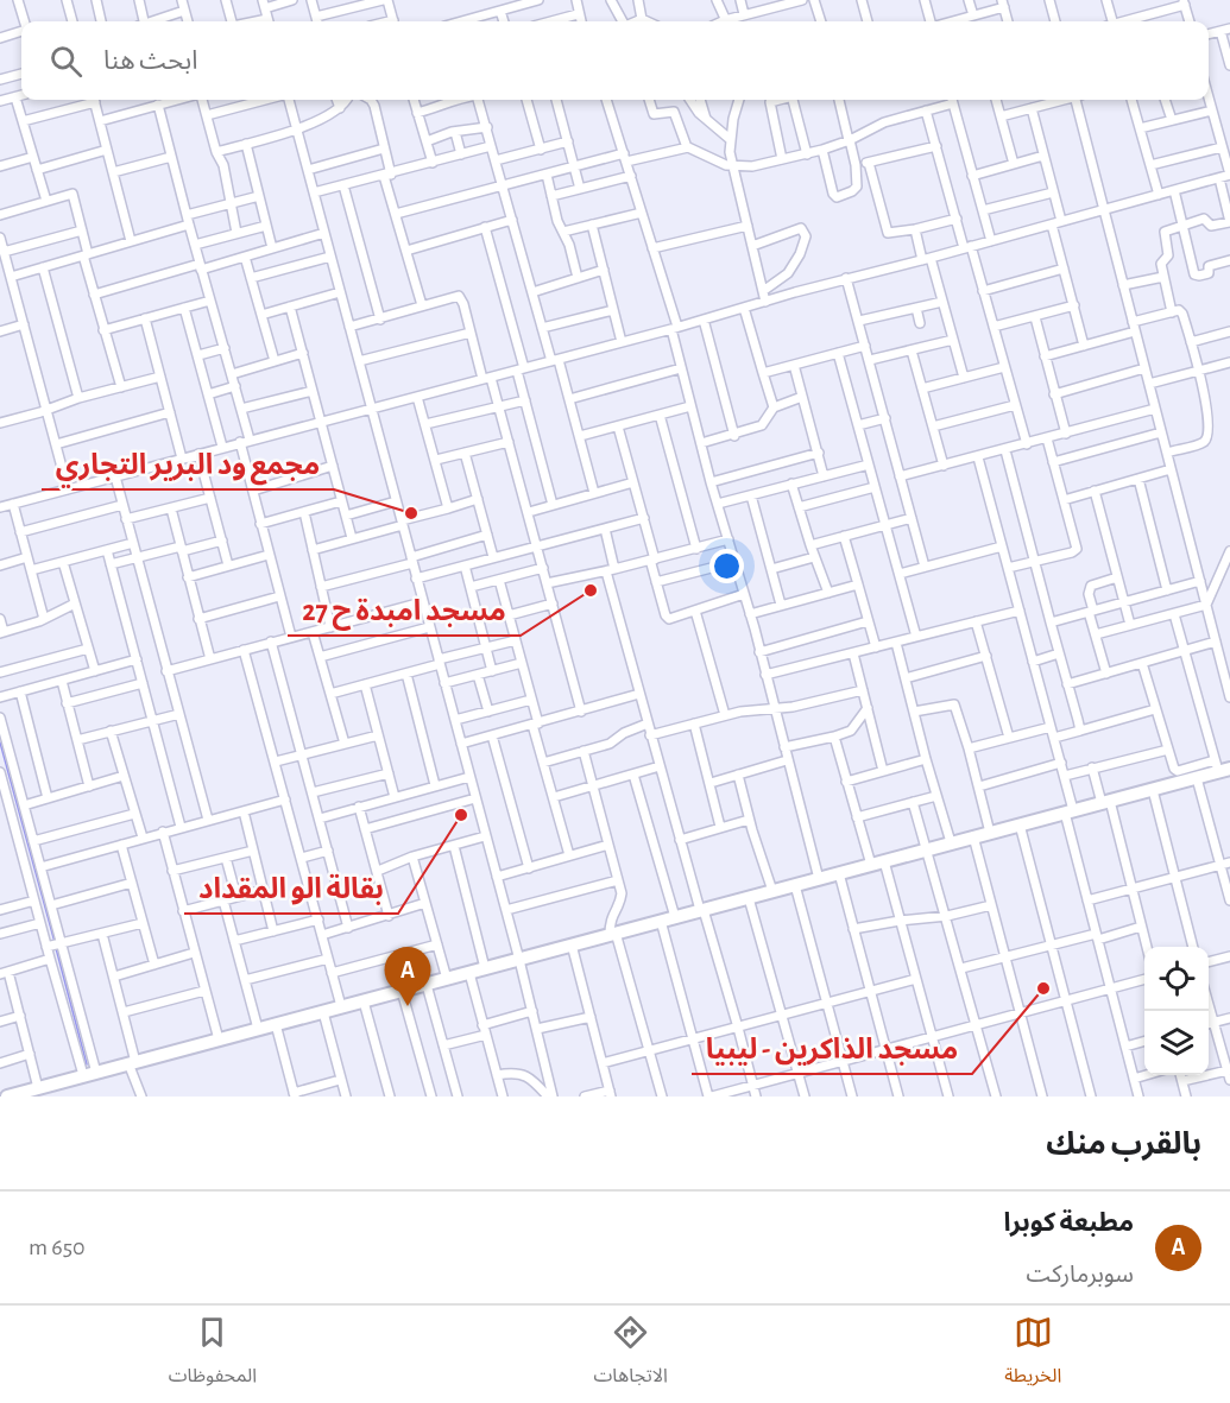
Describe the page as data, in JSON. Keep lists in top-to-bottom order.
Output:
{
  "places": [
    "مجمع ود البرير التجاري",
    "مسجد امبدة ح 27",
    "بقالة الو المقداد",
    "مسجد الذاكرين - ليبيا"
  ],
  "page": {
    "search": "ابحث هنا",
    "pins": "A",
    "heading": "بالقرب منك",
    "list": [
      {
        "mark": "A",
        "name": "مطبعة كوبرا",
        "note": "سوبرماركت",
        "value": "650 m"
      }
    ],
    "nav": ["الخريطة", "الاتجاهات", "المحفوظات"]
  }
}
